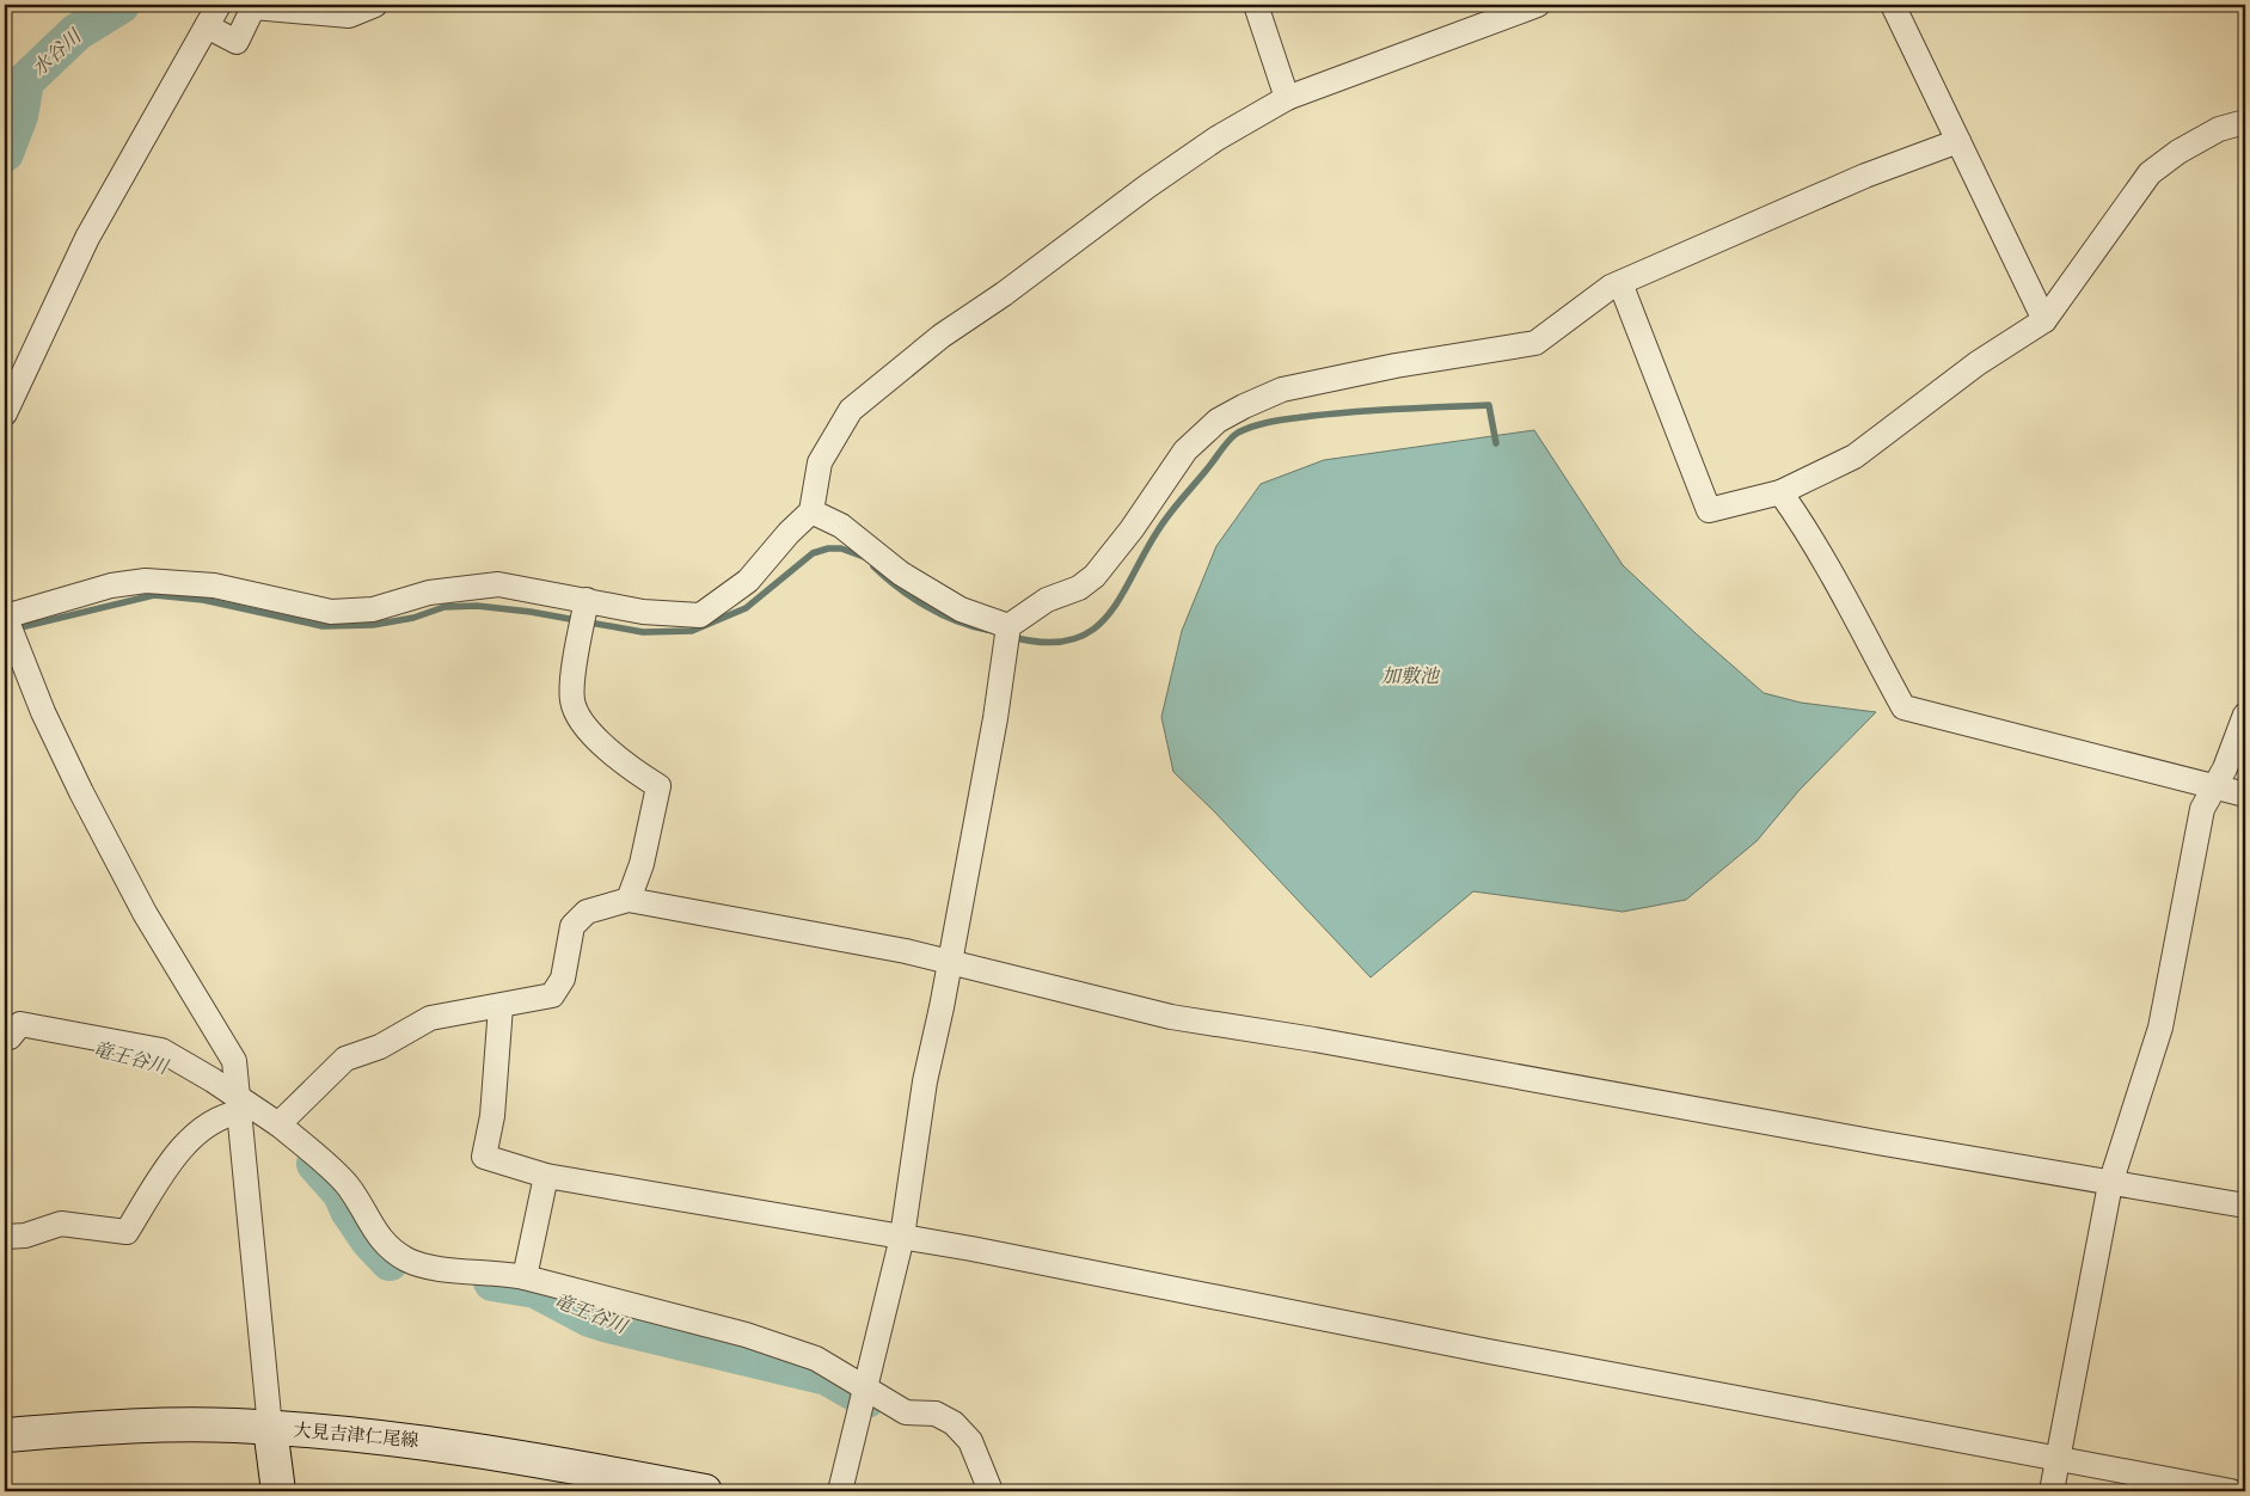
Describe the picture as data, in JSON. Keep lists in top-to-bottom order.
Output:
{
  "streets": {
    "main road": ["大見吉津仁尾線"]
  },
  "water": ["水谷川", "加敷池", "竜王谷川"]
}
